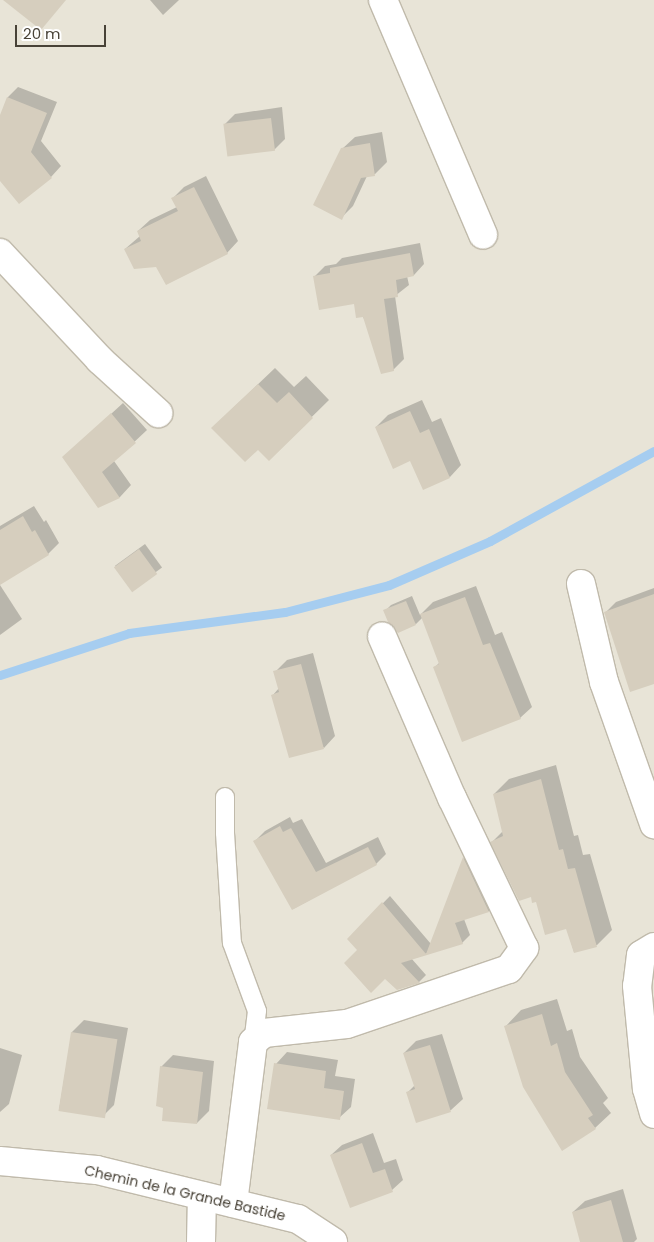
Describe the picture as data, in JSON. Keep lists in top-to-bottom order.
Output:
{
  "streets": {
    "street": ["Chemin de la Grande Bastide"]
  },
  "scale_bar": "20 m"
}
